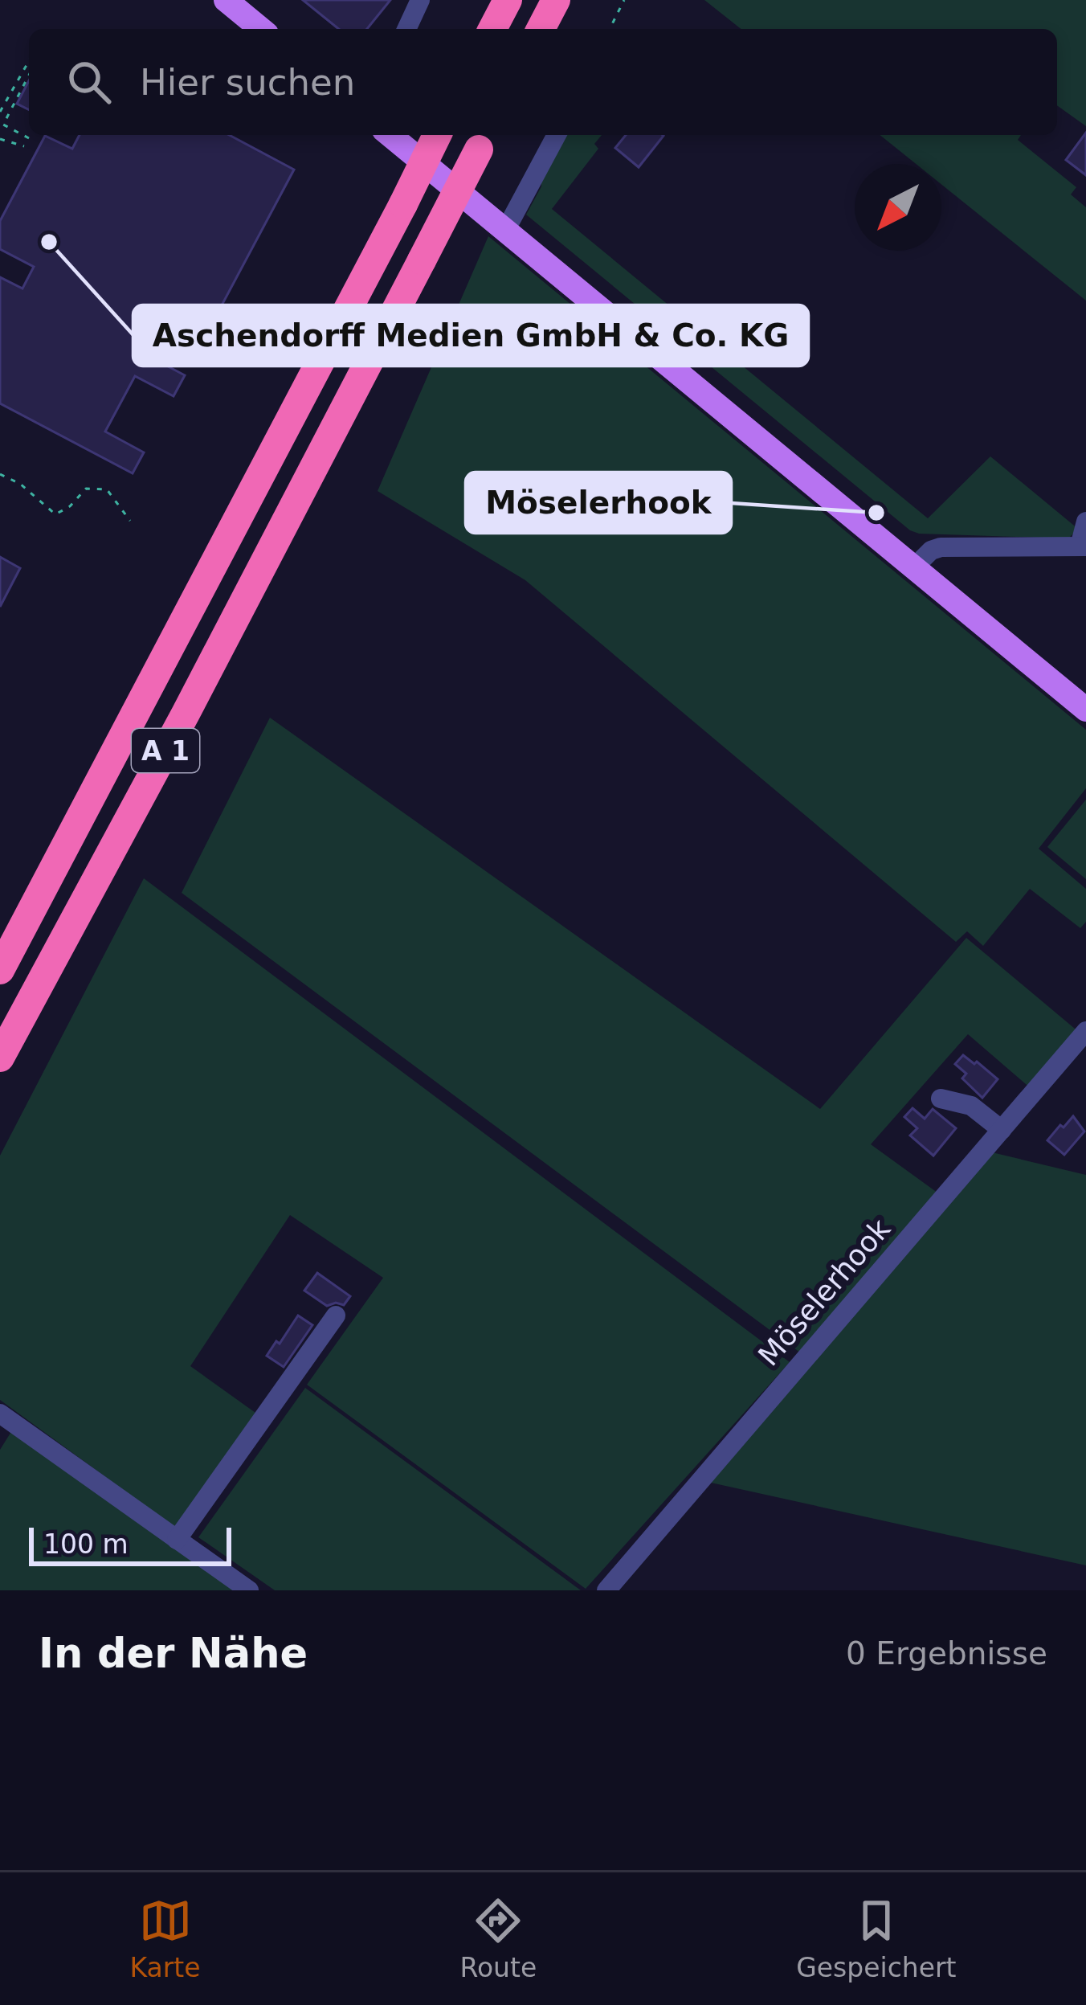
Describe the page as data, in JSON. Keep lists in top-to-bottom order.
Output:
{
  "streets": {
    "highway": ["A 1"],
    "street": ["Möselerhook"]
  },
  "places": ["Aschendorff Medien GmbH & Co. KG", "Möselerhook"],
  "scale_bar": "100 m",
  "north": "bottom left",
  "page": {
    "search": "Hier suchen",
    "scale": "100 m",
    "heading": ["In der Nähe", "0 Ergebnisse"],
    "nav": ["Karte", "Route", "Gespeichert"]
  }
}
